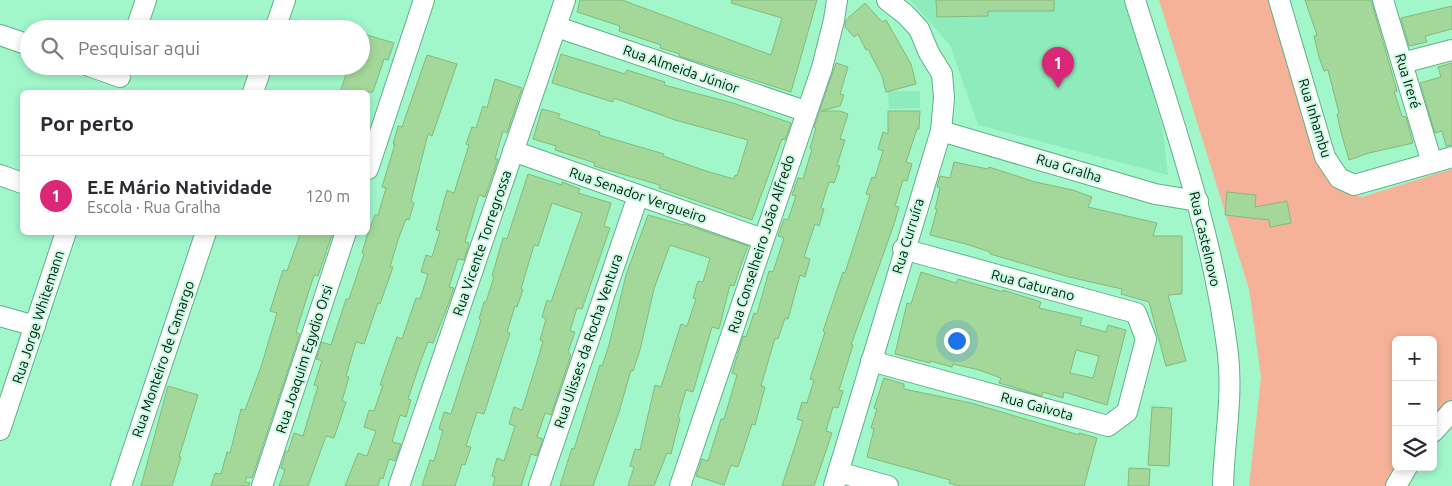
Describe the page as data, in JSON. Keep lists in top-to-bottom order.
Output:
{
  "streets": {
    "street": [
      "Rua Almeida Júnior",
      "Rua Ireré",
      "Rua Inhambu",
      "Rua Gralha",
      "Rua Senador Vergueiro",
      "Rua Curruíra",
      "Rua Castelnovo",
      "Rua Vicente Torregrossa",
      "Rua Conselheiro João Alfredo",
      "Rua Gaturano",
      "Rua Jorge Whitemann",
      "Rua Ulisses da Rocha Ventura",
      "Rua Monteiro de Camargo",
      "Rua Joaquim Egydio Orsi",
      "Rua Gaivota"
    ]
  },
  "crossings": [
    ["Rua Almeida Júnior", "Rua Vicente Torregrossa"],
    ["Rua Almeida Júnior", "Rua Conselheiro João Alfredo"],
    ["Rua Ireré", "Rua Inhambu"],
    ["Rua Gralha", "Rua Curruíra"],
    ["Rua Gralha", "Rua Castelnovo"],
    ["Rua Senador Vergueiro", "Rua Vicente Torregrossa"],
    ["Rua Senador Vergueiro", "Rua Conselheiro João Alfredo"],
    ["Rua Senador Vergueiro", "Rua Ulisses da Rocha Ventura"],
    ["Rua Curruíra", "Rua Gaturano"],
    ["Rua Curruíra", "Rua Gaivota"],
    ["Rua Gaturano", "Rua Gaivota"]
  ],
  "page": {
    "search": "Pesquisar aqui",
    "pins": "1",
    "heading": "Por perto",
    "list": [
      {
        "mark": "1",
        "name": "E.E Mário Natividade",
        "note": "Escola · Rua Gralha",
        "value": "120 m"
      }
    ],
    "map_buttons": ["+", "−"]
  }
}
